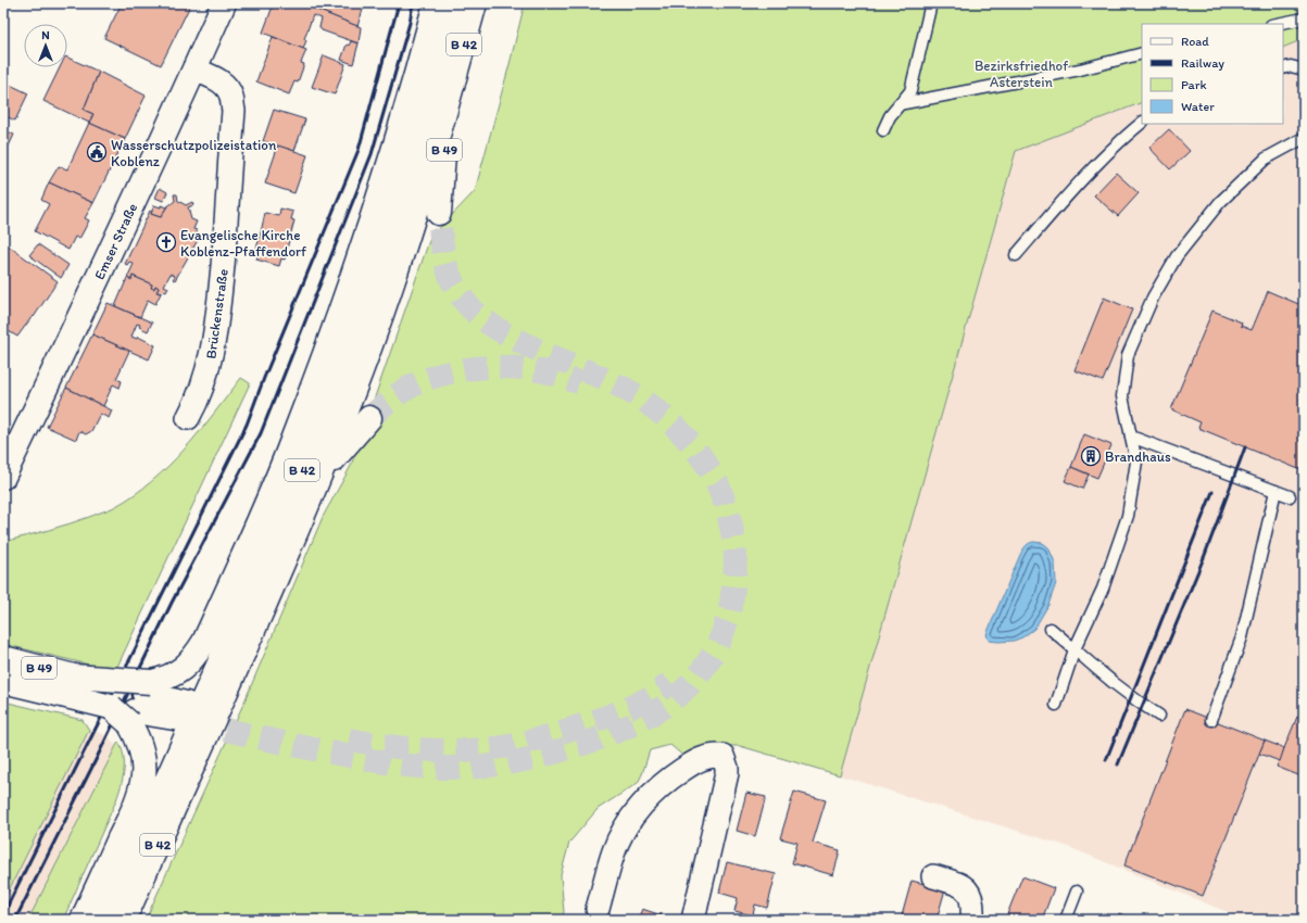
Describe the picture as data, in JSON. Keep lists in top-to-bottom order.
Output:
{
  "streets": {
    "main road": ["B 42", "B 49", "Emser Straße"],
    "street": ["Brückenstraße"]
  },
  "crossings": [
    ["B 42", "B 49"],
    ["Emser Straße", "Brückenstraße"]
  ],
  "parks": ["Bezirksfriedhof Asterstein"],
  "places": {
    "public building": ["Wasserschutzpolizeistation Koblenz"],
    "church": ["Evangelische Kirche Koblenz-Pfaffendorf"],
    "building": ["Brandhaus"]
  },
  "legend": [
    "Road",
    "Railway",
    "Park",
    "Water"
  ],
  "north": "top"
}
